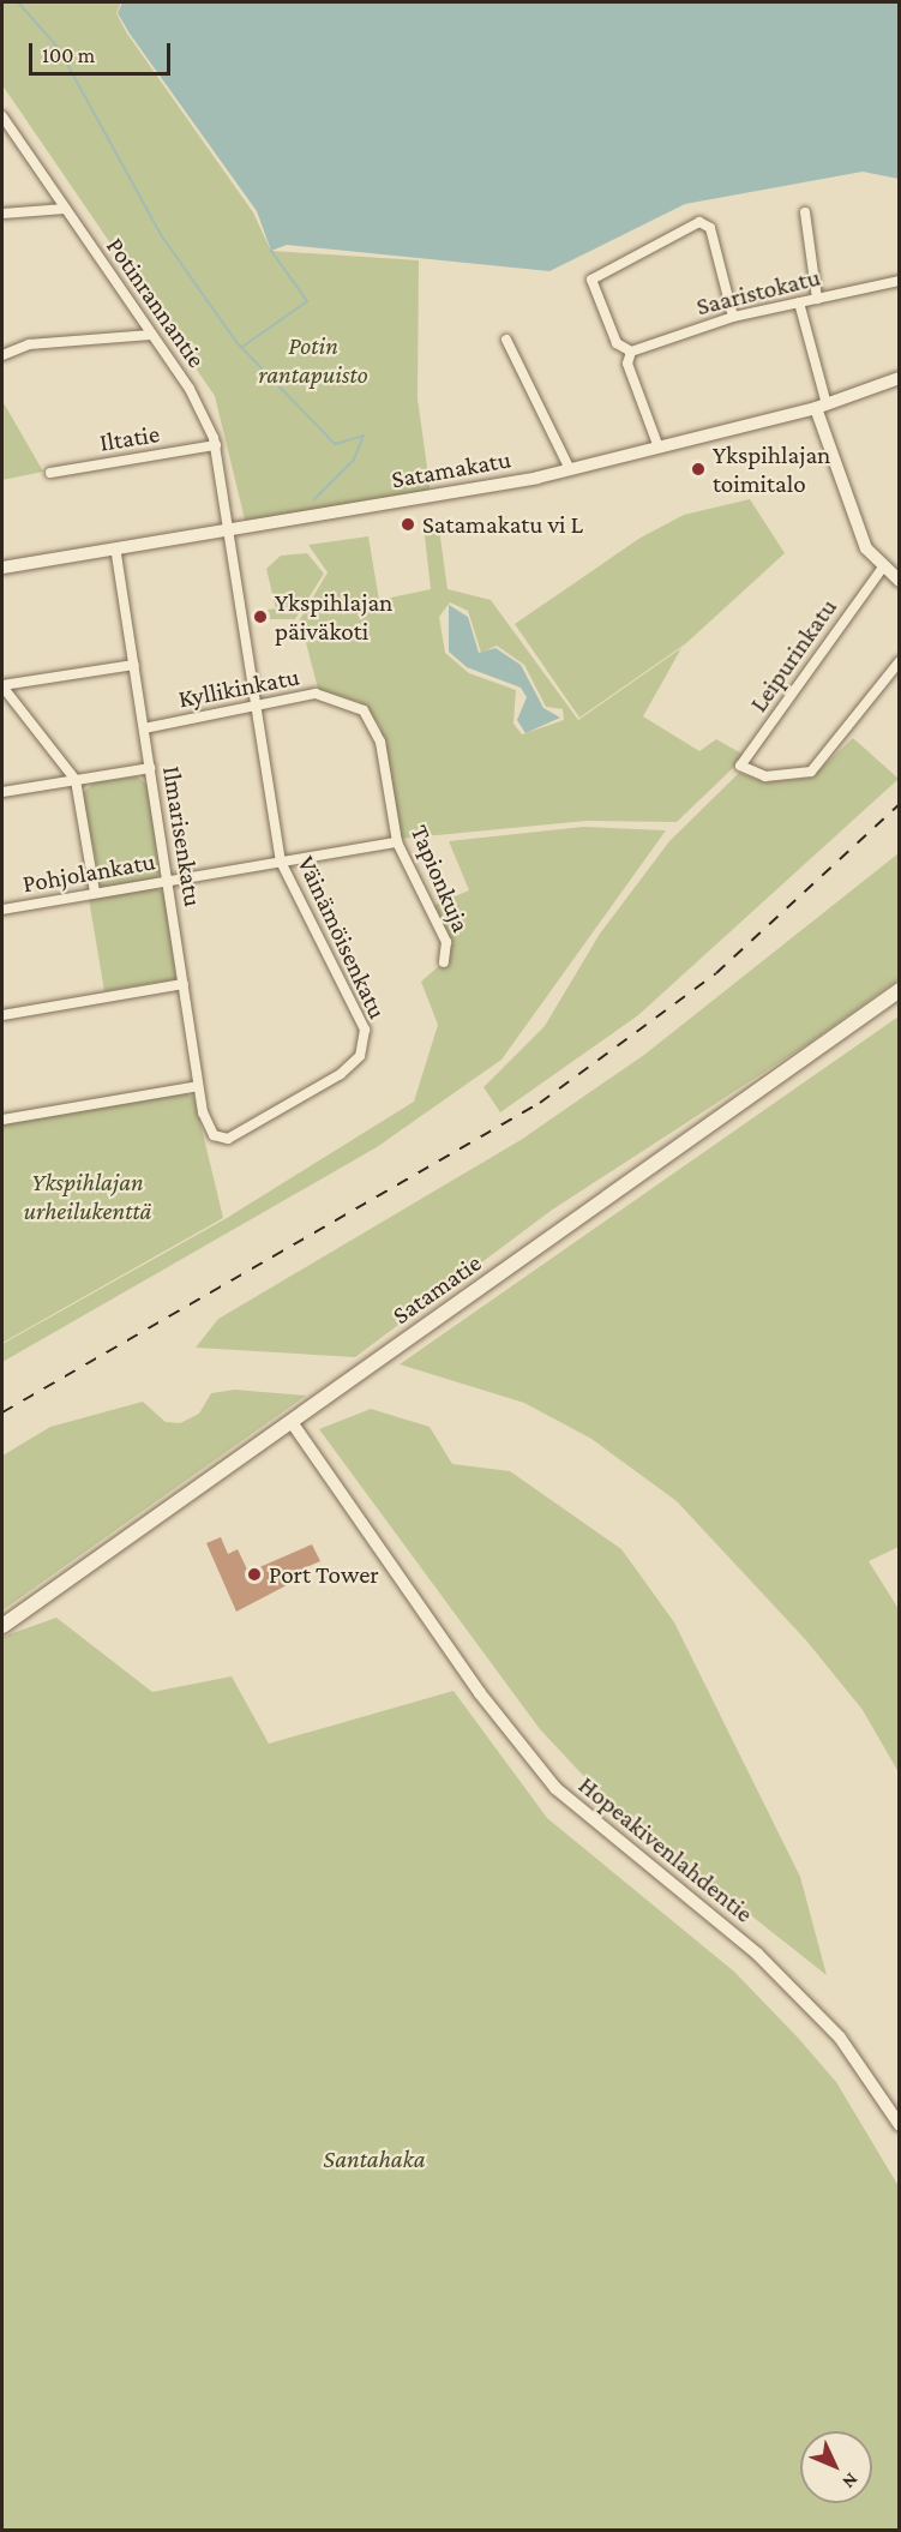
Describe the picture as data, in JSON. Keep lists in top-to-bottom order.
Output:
{
  "streets": {
    "main road": ["Satamatie"],
    "street": [
      "Saaristokatu",
      "Potinrannantie",
      "Iltatie",
      "Satamakatu",
      "Leipurinkatu",
      "Kyllikinkatu",
      "Ilmarisenkatu",
      "Pohjolankatu",
      "Tapionkuja",
      "Väinämöisenkatu",
      "Hopeakivenlahdentie"
    ]
  },
  "crossings": [
    ["Potinrannantie", "Iltatie"],
    ["Potinrannantie", "Satamakatu"],
    ["Potinrannantie", "Väinämöisenkatu"],
    ["Satamakatu", "Ilmarisenkatu"],
    ["Satamakatu", "Väinämöisenkatu"],
    ["Kyllikinkatu", "Ilmarisenkatu"],
    ["Kyllikinkatu", "Tapionkuja"],
    ["Kyllikinkatu", "Väinämöisenkatu"],
    ["Ilmarisenkatu", "Pohjolankatu"],
    ["Ilmarisenkatu", "Väinämöisenkatu"],
    ["Pohjolankatu", "Tapionkuja"],
    ["Pohjolankatu", "Väinämöisenkatu"],
    ["Satamatie", "Hopeakivenlahdentie"]
  ],
  "parks": ["Potin rantapuisto", "Ykspihlajan urheilukenttä", "Santahaka"],
  "places": [
    "Ykspihlajan toimitalo",
    "Satamakatu vi L",
    "Ykspihlajan päiväkoti",
    "Port Tower"
  ],
  "scale_bar": "100 m",
  "north": "bottom right"
}
